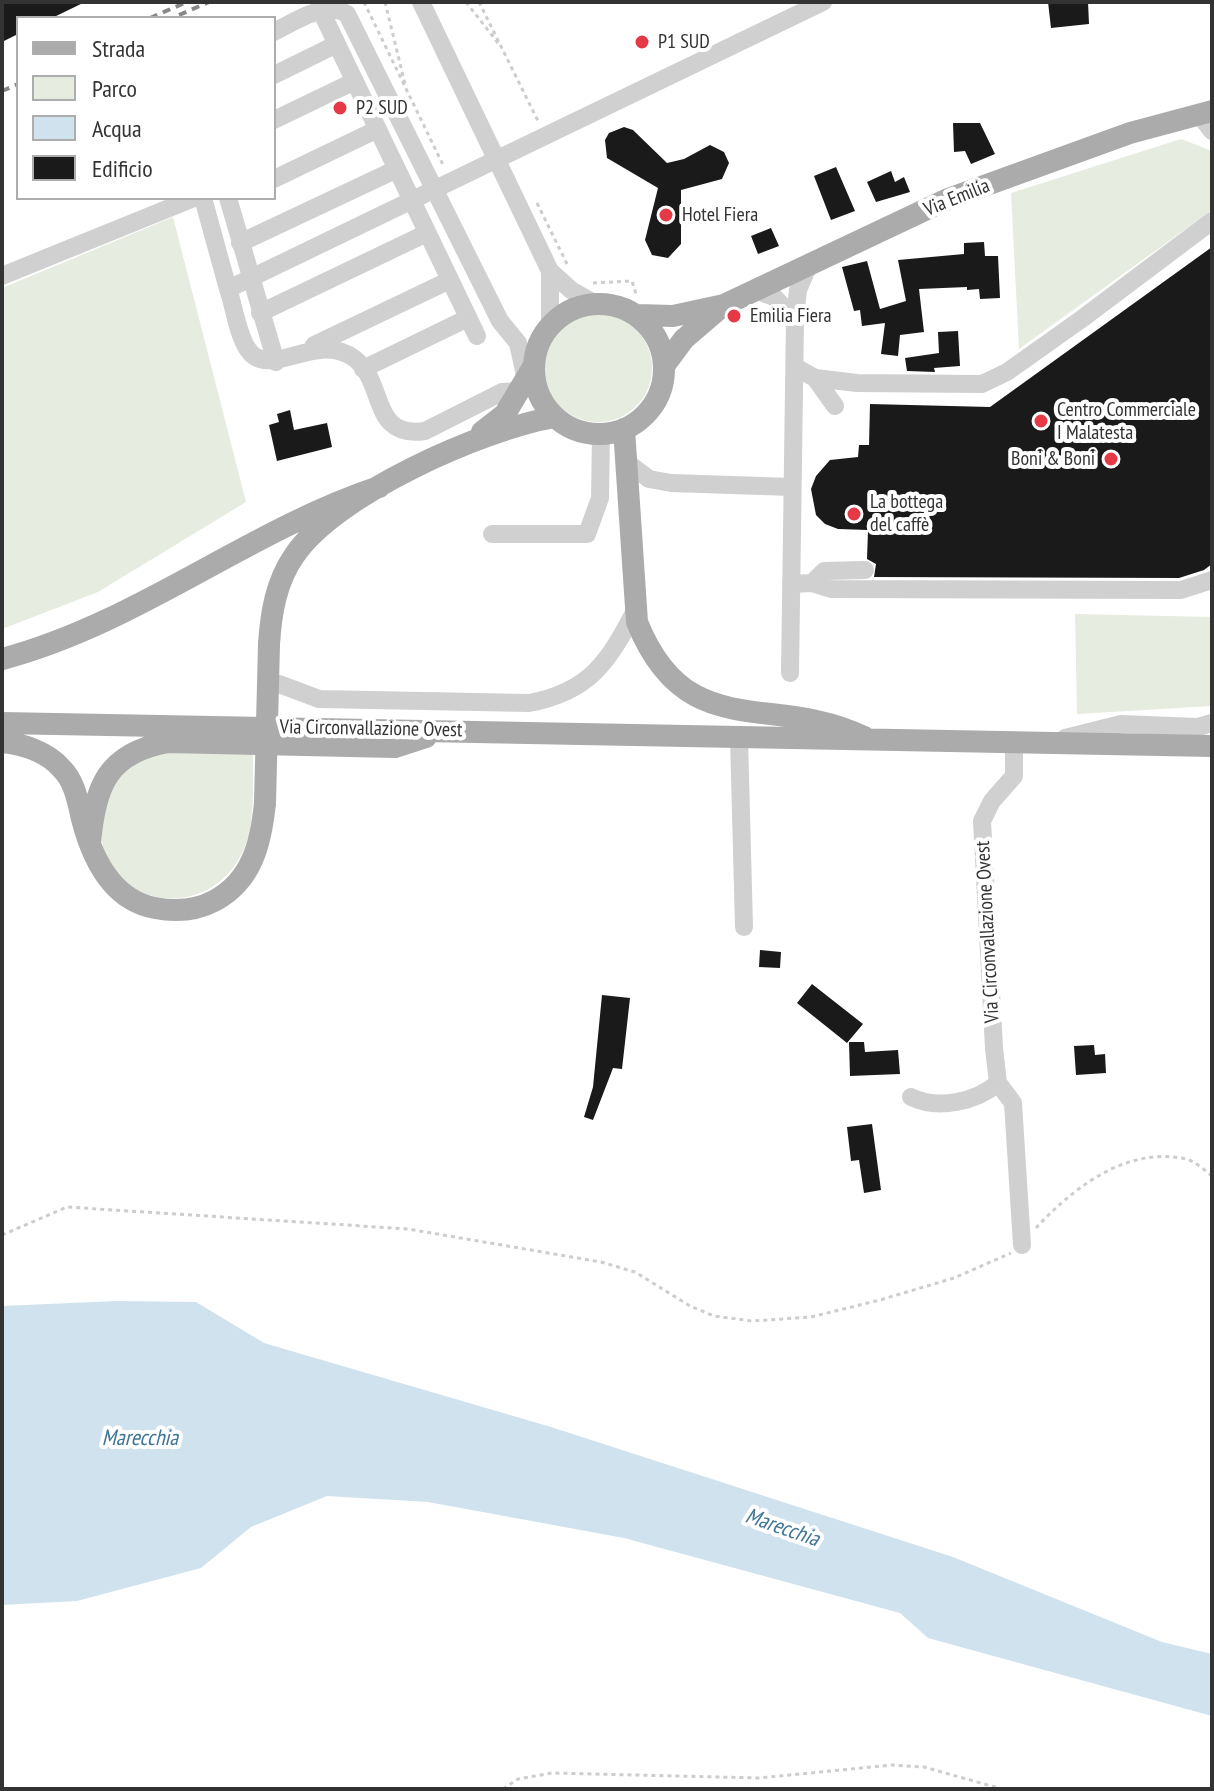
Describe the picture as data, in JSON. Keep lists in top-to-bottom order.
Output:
{
  "streets": {
    "main road": ["Via Emilia", "Via Circonvallazione Ovest"]
  },
  "water": ["Marecchia"],
  "places": [
    "P1 SUD",
    "P2 SUD",
    "Hotel Fiera",
    "Emilia Fiera",
    "Centro Commerciale I Malatesta",
    "Boni & Boni",
    "La bottega del caffè"
  ],
  "legend": [
    "Strada",
    "Parco",
    "Acqua",
    "Edificio"
  ]
}
